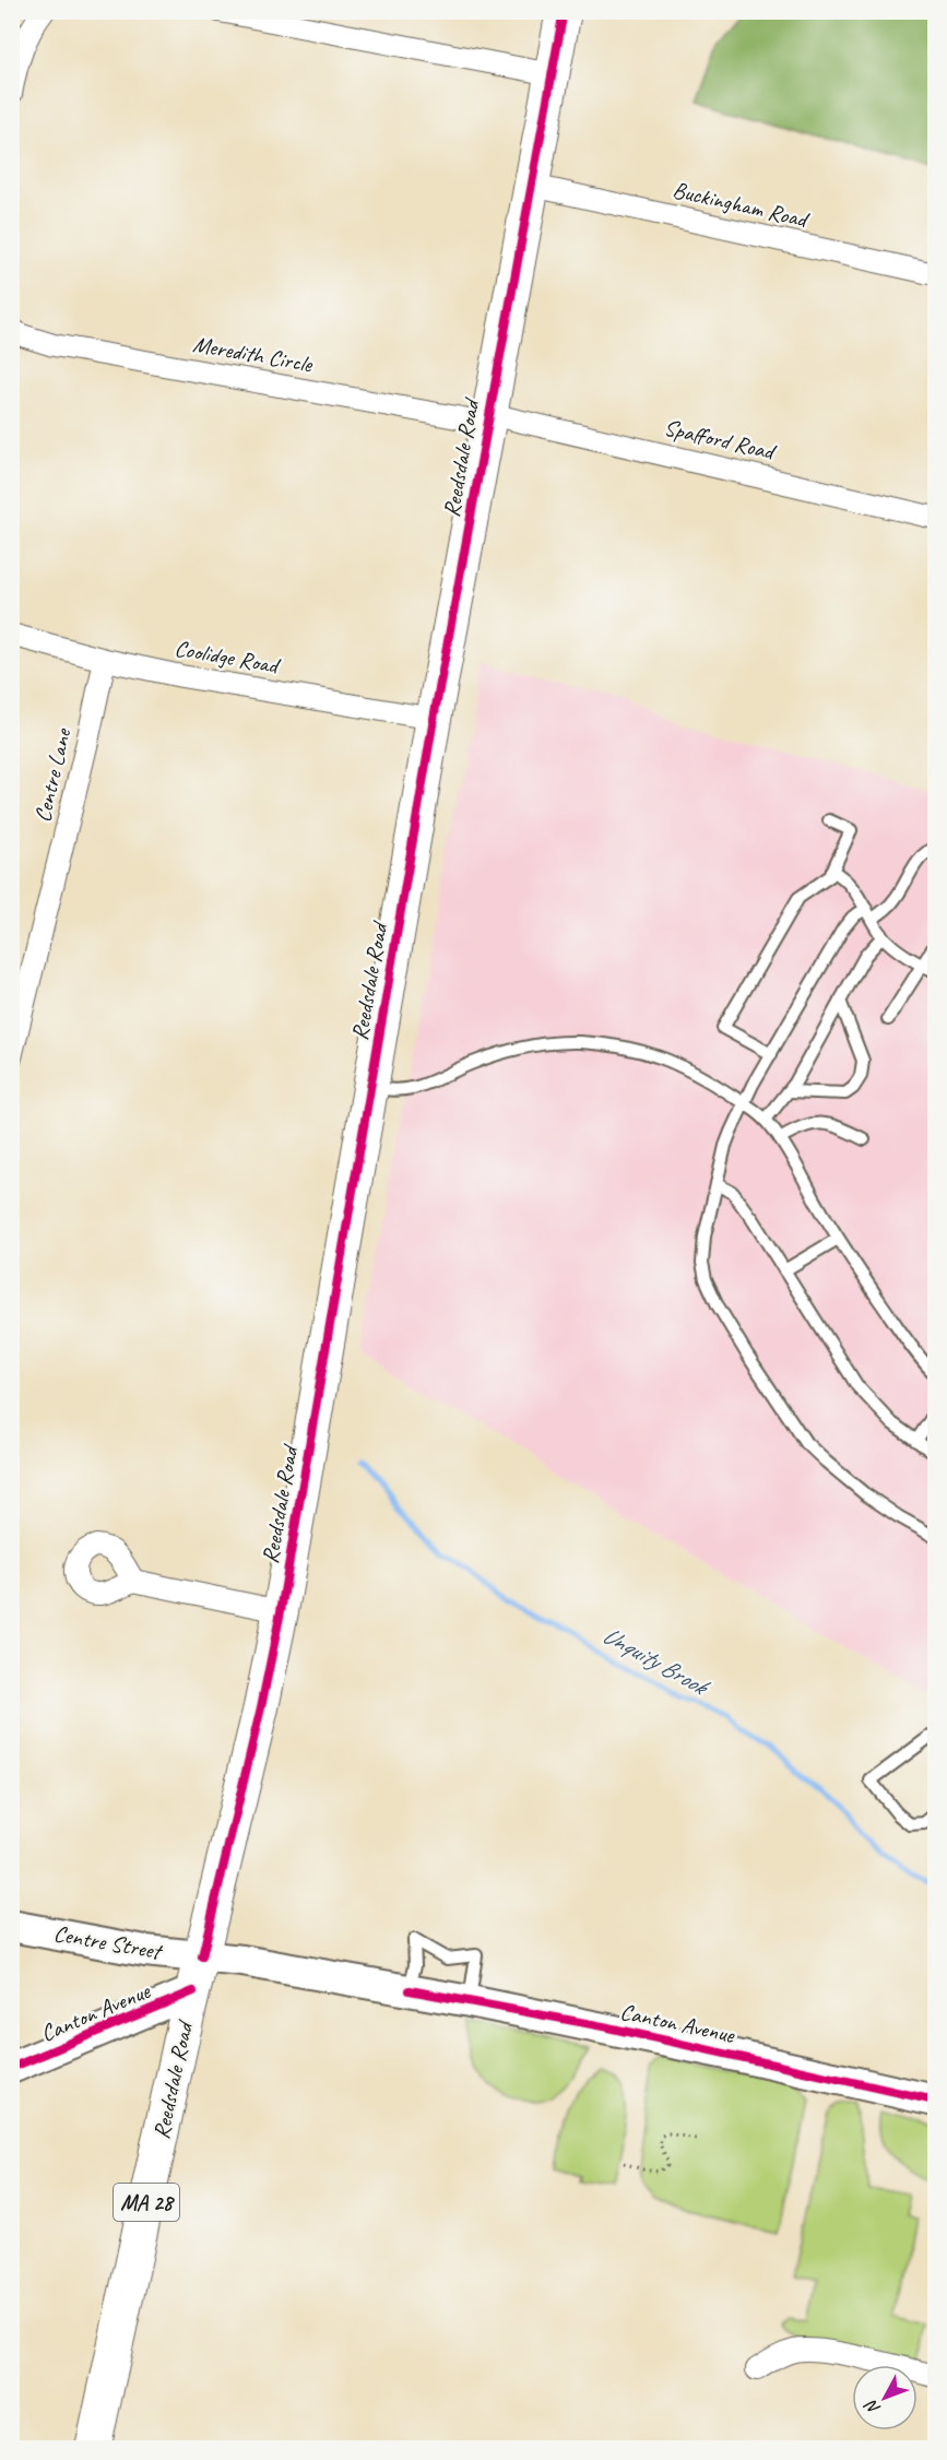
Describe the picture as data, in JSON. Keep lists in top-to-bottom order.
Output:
{
  "streets": {
    "main road": [
      "Reedsdale Road",
      "Centre Street",
      "Canton Avenue",
      "MA 28"
    ],
    "street": [
      "Buckingham Road",
      "Meredith Circle",
      "Spafford Road",
      "Coolidge Road",
      "Centre Lane"
    ]
  },
  "crossings": [
    ["Buckingham Road", "Reedsdale Road"],
    ["Meredith Circle", "Spafford Road"],
    ["Meredith Circle", "Reedsdale Road"],
    ["Spafford Road", "Reedsdale Road"],
    ["Reedsdale Road", "Coolidge Road"],
    ["Reedsdale Road", "Centre Street"],
    ["Reedsdale Road", "Canton Avenue"],
    ["Coolidge Road", "Centre Lane"],
    ["Centre Street", "Canton Avenue"]
  ],
  "water": ["Unquity Brook"],
  "north": "bottom left"
}
